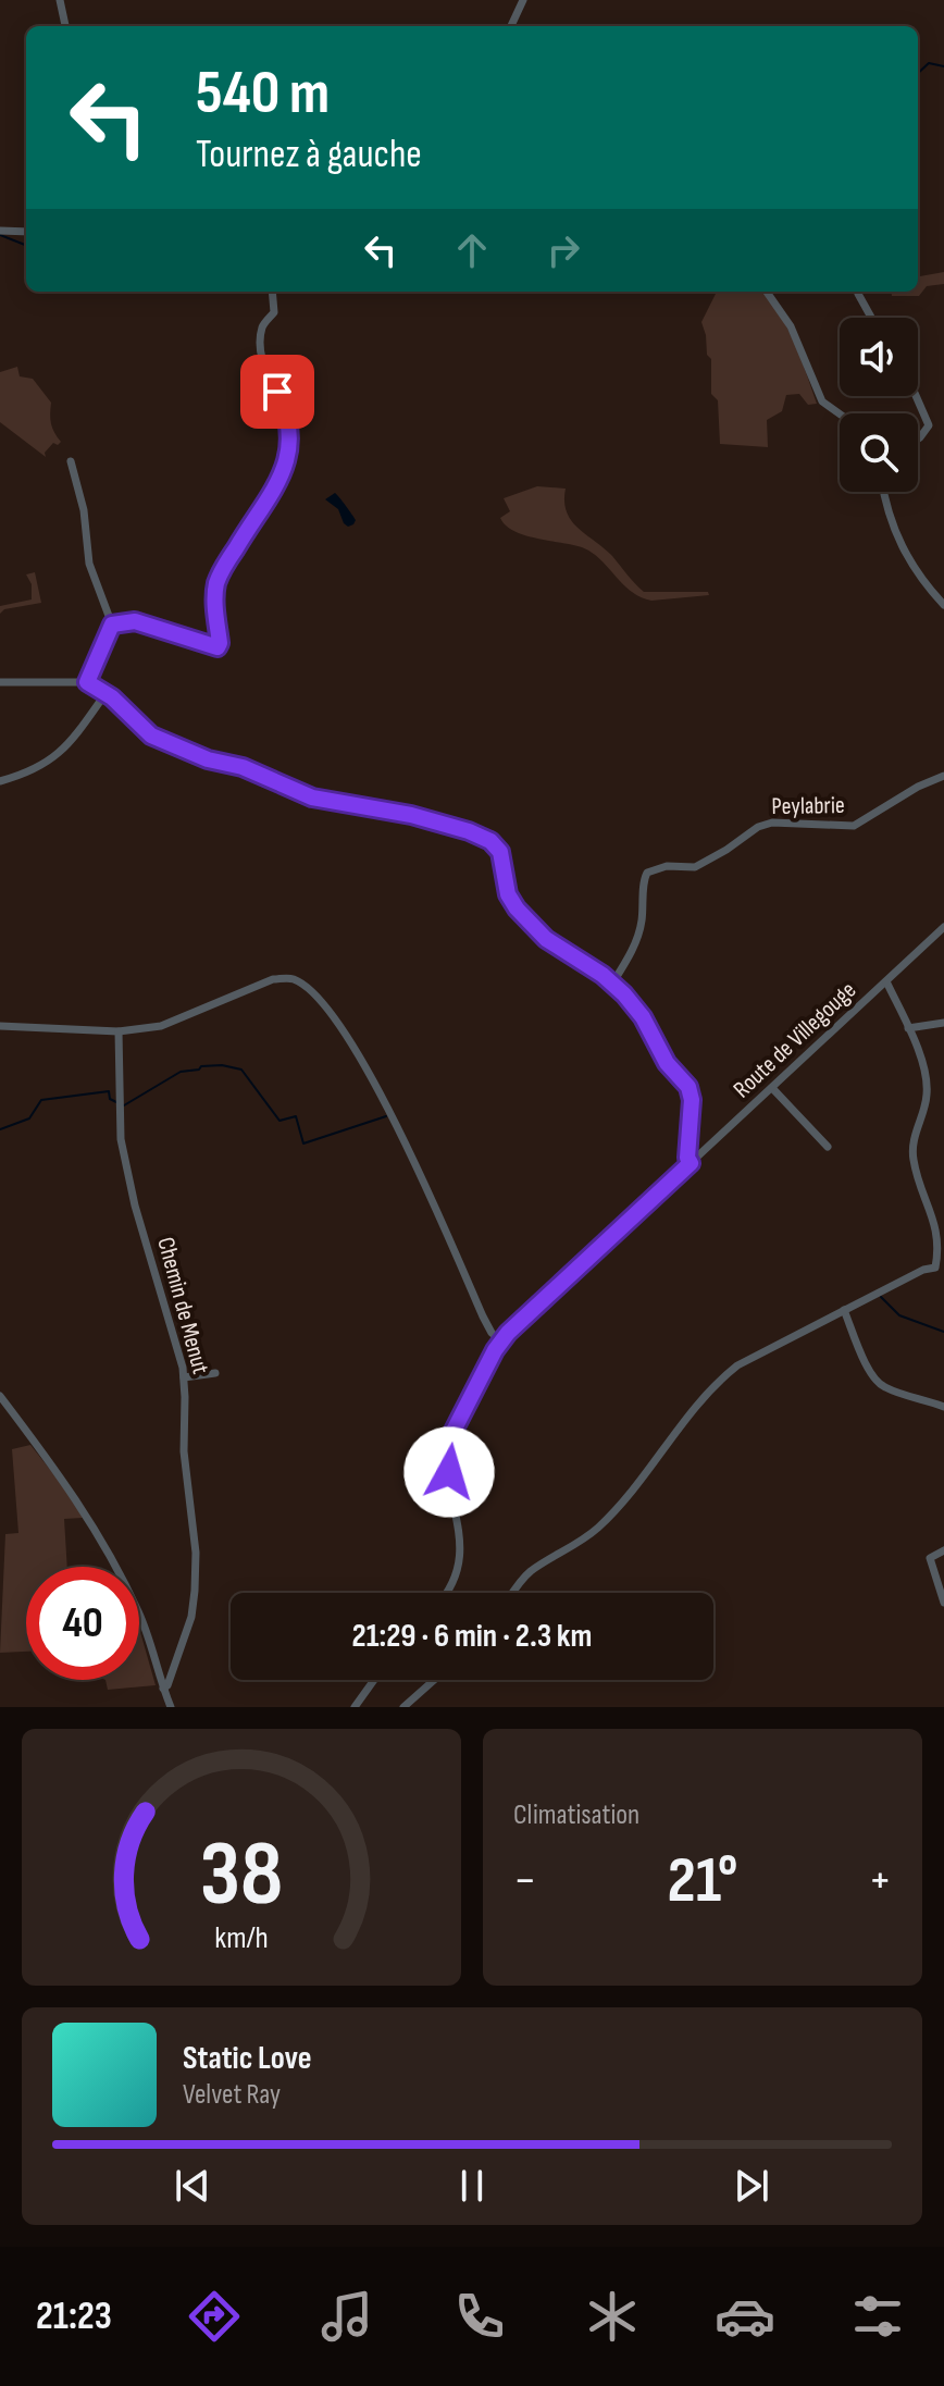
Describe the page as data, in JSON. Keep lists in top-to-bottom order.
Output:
{
  "streets": {
    "street": ["Peylabrie", "Route de Villegouge", "Chemin de Menut"]
  },
  "page": {
    "turn": ["540 m", "Tournez à gauche"],
    "limit": "40",
    "trip": "21:29 · 6 min · 2.3 km",
    "tile": "Climatisation",
    "heat": ["−", "21°", "+"],
    "song": ["Static Love", "Velvet Ray"],
    "tabs": "21:23",
    "gauge": ["38", "km/h"]
  }
}
